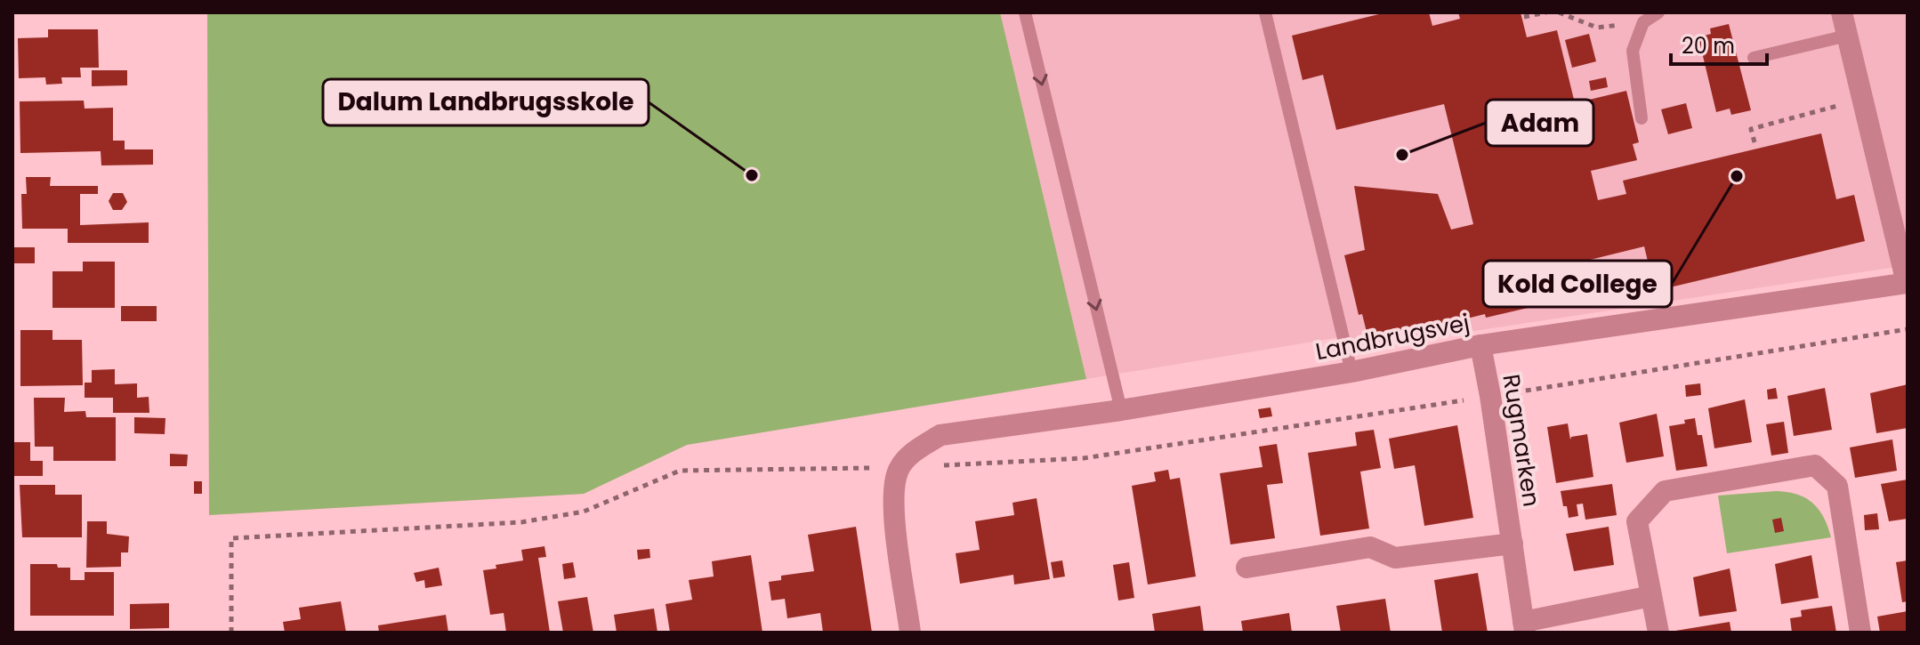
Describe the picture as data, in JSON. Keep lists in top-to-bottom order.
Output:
{
  "streets": {
    "street": ["Landbrugsvej", "Rugmarken"]
  },
  "crossings": [
    ["Landbrugsvej", "Rugmarken"]
  ],
  "places": ["Adam", "Dalum Landbrugsskole", "Kold College"],
  "scale_bar": "20 m"
}
